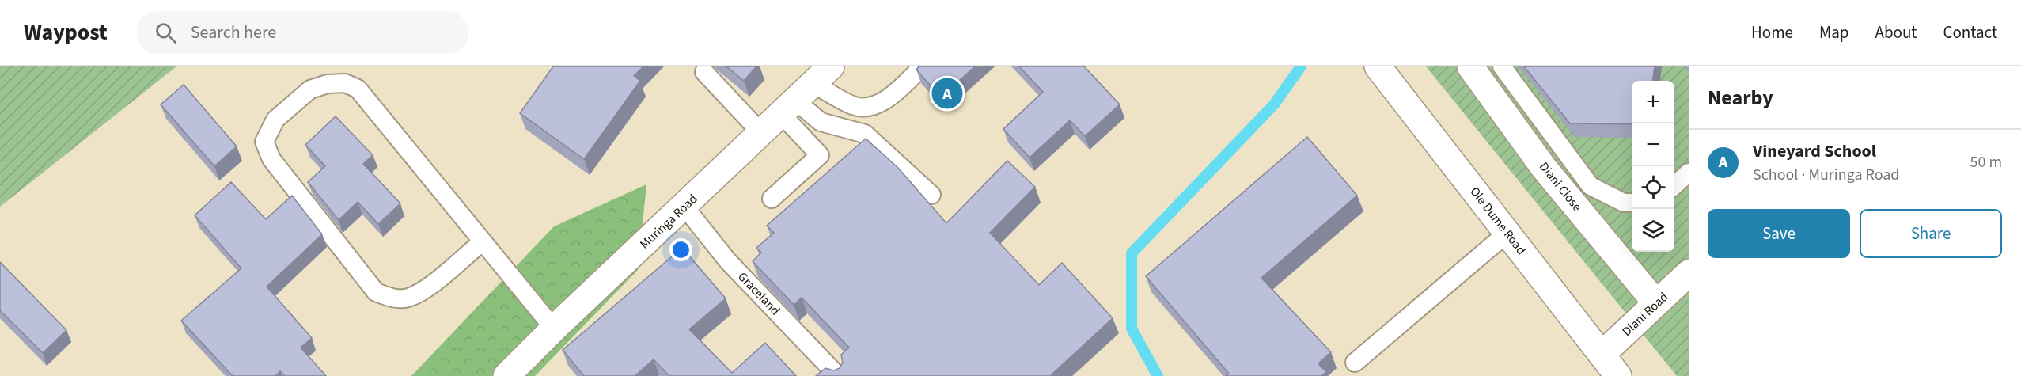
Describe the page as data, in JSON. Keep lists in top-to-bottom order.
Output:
{
  "streets": {
    "street": [
      "Diani Close",
      "Ole Dume Road",
      "Muringa Road",
      "Diani Road"
    ],
    "lane": ["Graceland"]
  },
  "crossings": [
    ["Diani Close", "Diani Road"],
    ["Ole Dume Road", "Diani Road"],
    ["Muringa Road", "Graceland"]
  ],
  "page": {
    "header": "Waypost",
    "search": "Search here",
    "nav": [
      "Home",
      "Map",
      "About",
      "Contact"
    ],
    "heading": "Nearby",
    "pins": "A",
    "map_buttons": ["+", "−"],
    "list": [
      {
        "mark": "A",
        "name": "Vineyard School",
        "note": "School · Muringa Road",
        "value": "50 m"
      }
    ],
    "buttons": ["Save", "Share"]
  }
}
